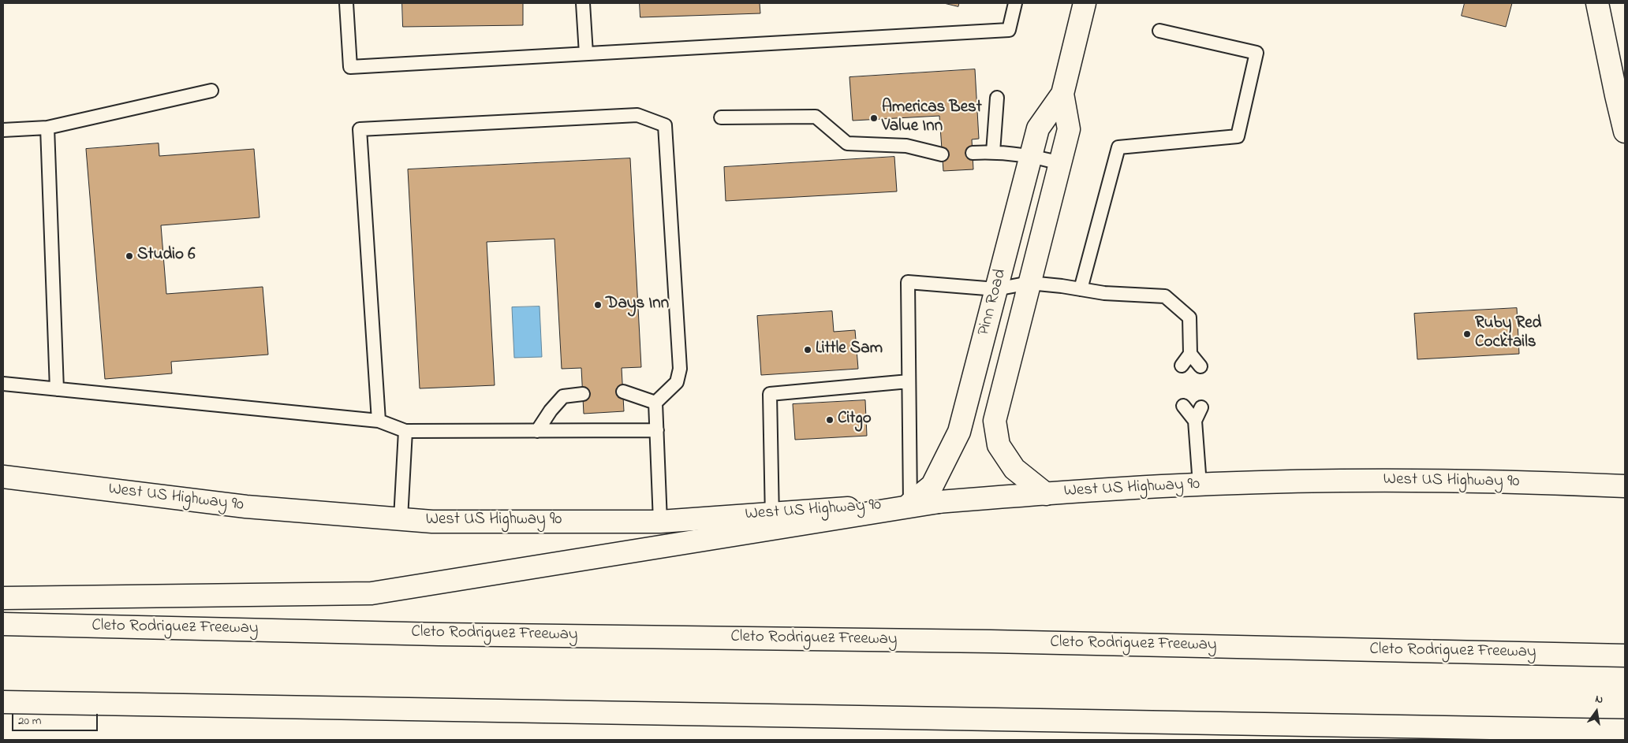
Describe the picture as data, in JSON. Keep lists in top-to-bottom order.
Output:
{
  "streets": {
    "main road": ["Pinn Road", "West US Highway 90", "Cleto Rodriguez Freeway"]
  },
  "crossings": [
    ["Pinn Road", "West US Highway 90"]
  ],
  "places": [
    "Americas Best Value Inn",
    "Studio 6",
    "Days Inn",
    "Ruby Red Cocktails",
    "Little Sam",
    "Citgo"
  ],
  "scale_bar": "20 m",
  "north": "top"
}
